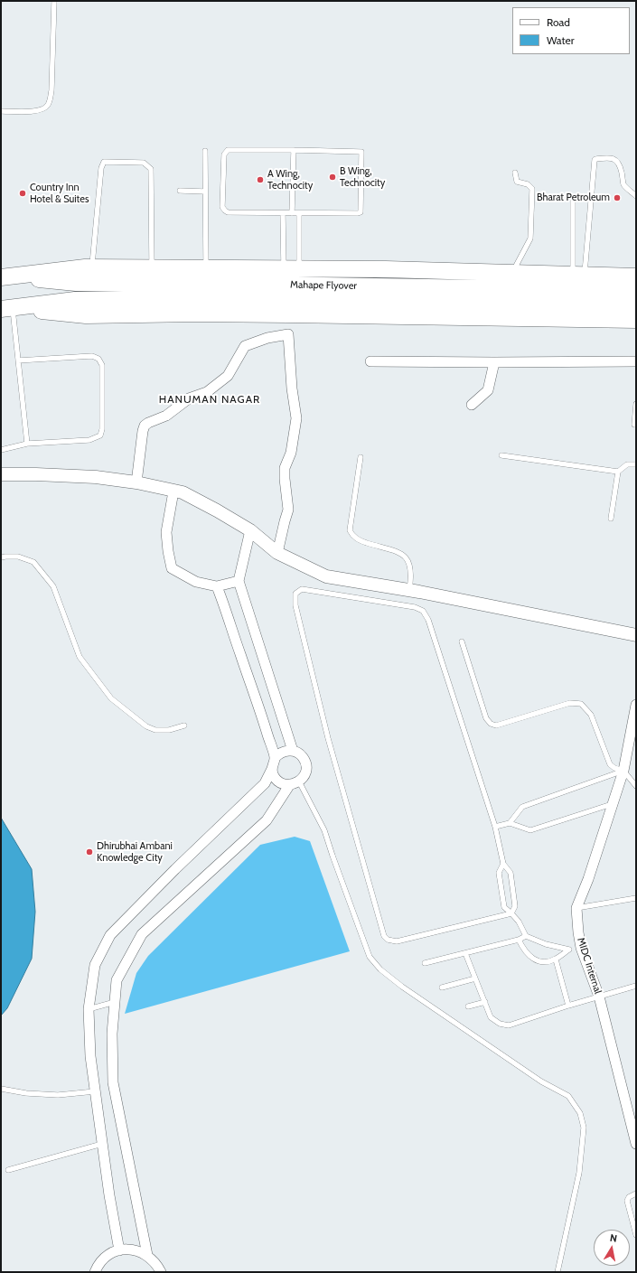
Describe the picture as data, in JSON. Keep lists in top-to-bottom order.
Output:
{
  "streets": {
    "main road": ["Mahape Flyover"],
    "street": ["MIDC Internal"]
  },
  "districts": ["HANUMAN NAGAR"],
  "places": [
    "B Wing, Technocity",
    "A Wing, Technocity",
    "Country Inn Hotel & Suites",
    "Bharat Petroleum",
    "Dhirubhai Ambani Knowledge City"
  ],
  "legend": ["Road", "Water"],
  "north": "top"
}
